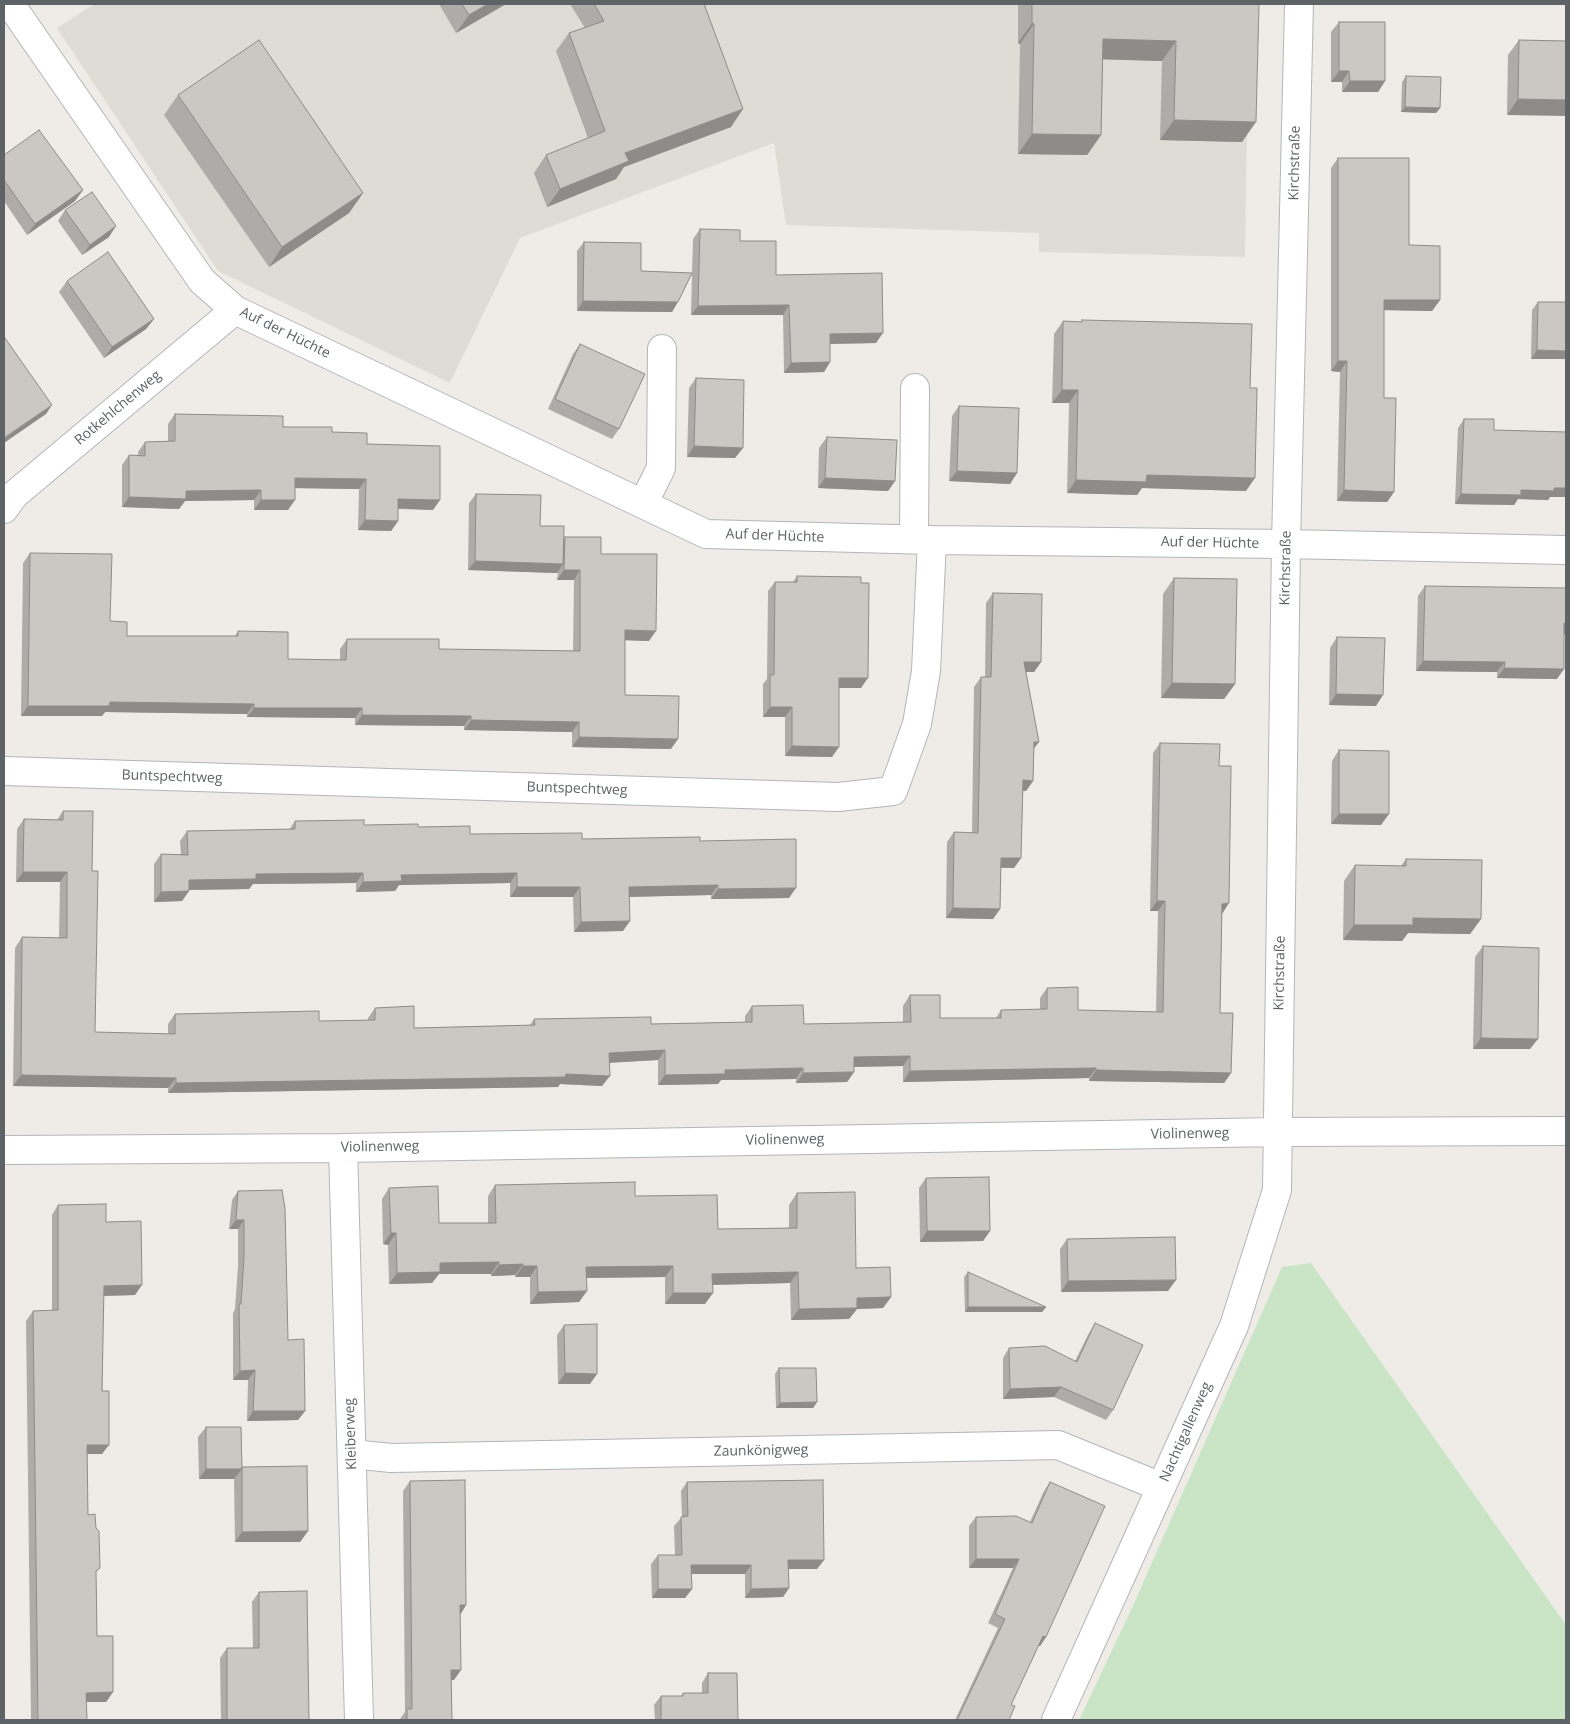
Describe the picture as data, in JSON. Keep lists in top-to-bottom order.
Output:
{
  "streets": {
    "street": [
      "Kirchstraße",
      "Auf der Hüchte",
      "Rotkehlchenweg",
      "Buntspechtweg",
      "Violinenweg",
      "Nachtigallenweg",
      "Kleiberweg",
      "Zaunkönigweg"
    ]
  },
  "crossings": [
    ["Kirchstraße", "Auf der Hüchte"],
    ["Kirchstraße", "Violinenweg"],
    ["Kirchstraße", "Nachtigallenweg"],
    ["Auf der Hüchte", "Rotkehlchenweg"],
    ["Auf der Hüchte", "Buntspechtweg"],
    ["Violinenweg", "Nachtigallenweg"],
    ["Violinenweg", "Kleiberweg"],
    ["Nachtigallenweg", "Zaunkönigweg"],
    ["Kleiberweg", "Zaunkönigweg"]
  ]
}
